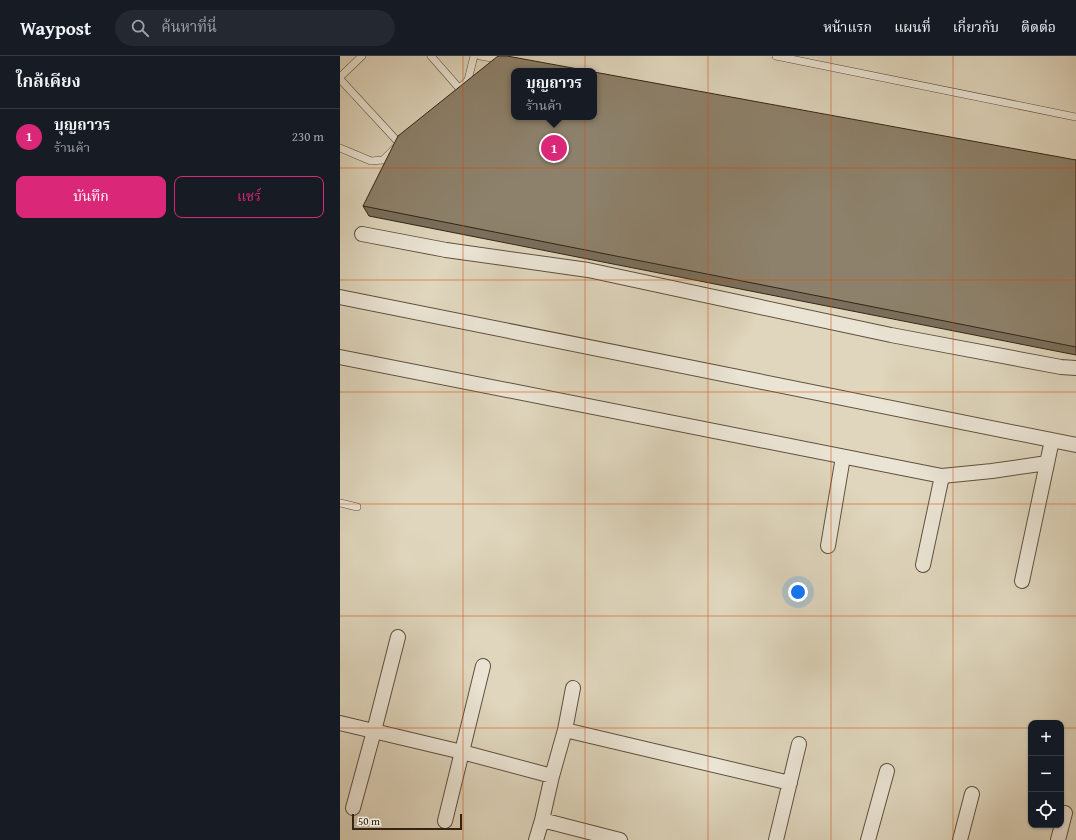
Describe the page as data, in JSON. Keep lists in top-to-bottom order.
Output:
{
  "scale_bar": "50 m",
  "page": {
    "header": "Waypost",
    "search": "ค้นหาที่นี่",
    "nav": [
      "หน้าแรก",
      "แผนที่",
      "เกี่ยวกับ",
      "ติดต่อ"
    ],
    "heading": "ใกล้เคียง",
    "popup": ["บุญถาวร", "ร้านค้า"],
    "list": [
      {
        "mark": "1",
        "name": "บุญถาวร",
        "note": "ร้านค้า",
        "value": "230 m"
      }
    ],
    "pins": "1",
    "buttons": ["บันทึก", "แชร์"],
    "map_buttons": ["+", "−"],
    "scale": "50 m"
  }
}
